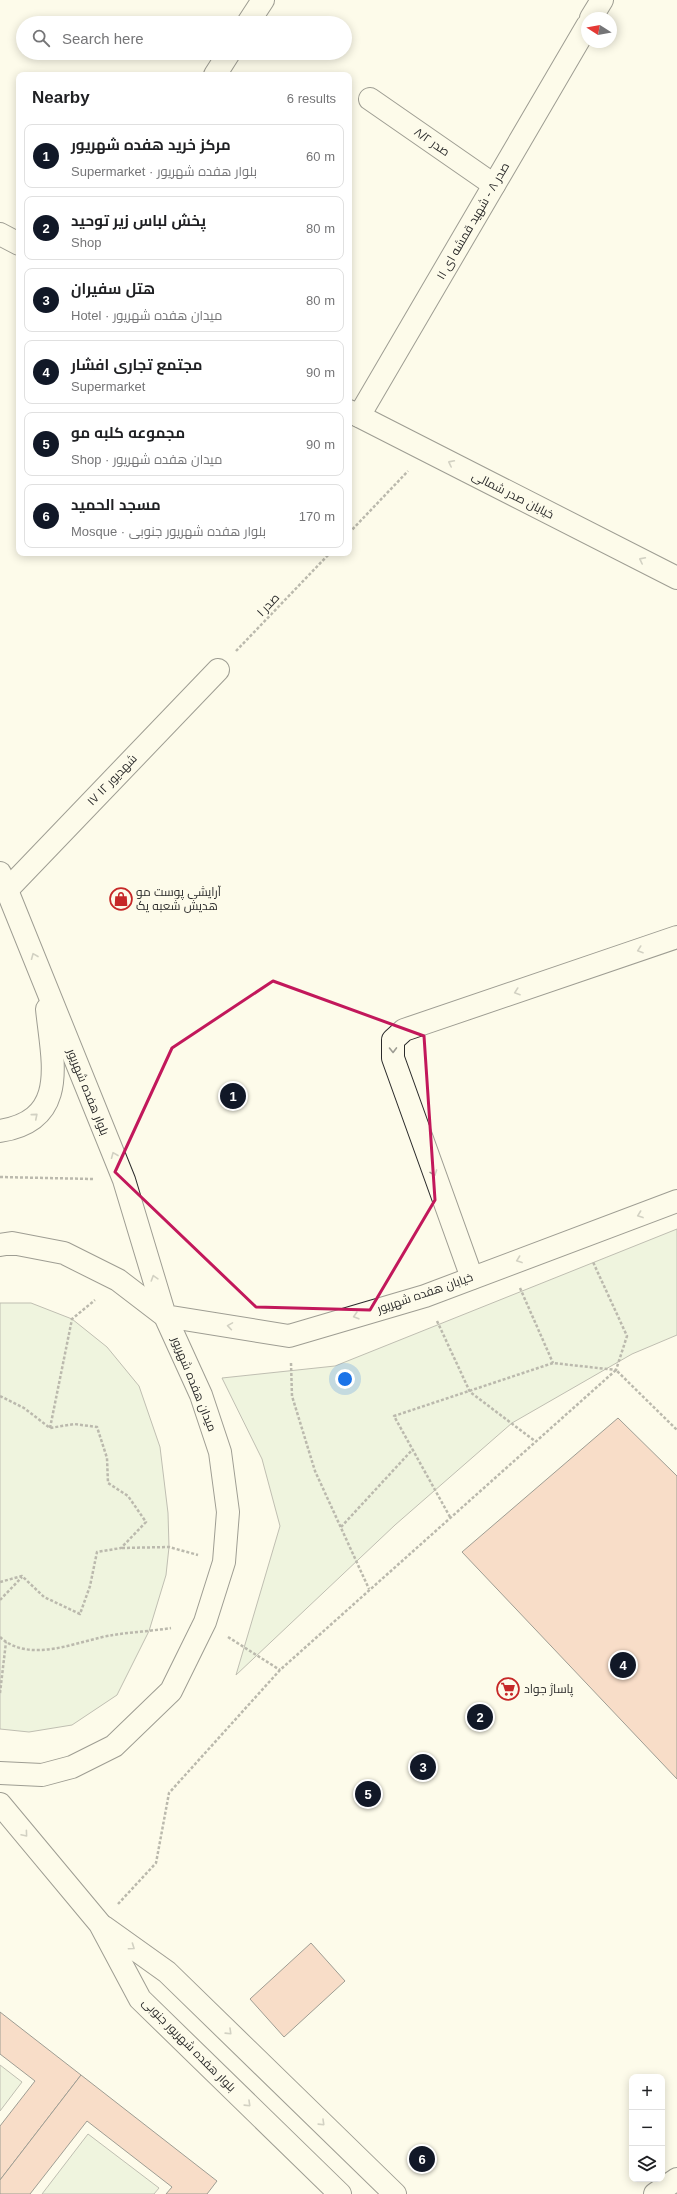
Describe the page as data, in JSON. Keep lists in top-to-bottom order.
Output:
{
  "streets": {
    "main road": [
      "صدر ۸/۲",
      "صدر ۸ - شهید قمشه ای ۱۱",
      "خیابان صدر شمالی",
      "۱۷ شهدیور ۱۲",
      "بلوار هفده شهریور",
      "خیابان هفده شهریور",
      "میدان هفده شهریور",
      "بلوار هفده شهریور جنوبی"
    ],
    "path": ["صدر ۱"]
  },
  "crossings": [
    ["صدر ۸/۲", "صدر ۸ - شهید قمشه ای ۱۱"],
    ["صدر ۸ - شهید قمشه ای ۱۱", "خیابان صدر شمالی"],
    ["صدر ۱", "۱۷ شهدیور ۱۲"],
    ["۱۷ شهدیور ۱۲", "بلوار هفده شهریور"],
    ["بلوار هفده شهریور", "خیابان هفده شهریور"],
    ["بلوار هفده شهریور", "میدان هفده شهریور"],
    ["خیابان هفده شهریور", "میدان هفده شهریور"]
  ],
  "one_way": ["خیابان صدر شمالی", "بلوار هفده شهریور", "خیابان هفده شهریور"],
  "places": {
    "shop": ["آرایشی پوست مو هدیش شعبه یک"],
    "supermarket": ["پاساژ جواد"]
  },
  "north": "left",
  "page": {
    "search": "Search here",
    "heading": ["Nearby", "6 results"],
    "list": [
      {
        "mark": "1",
        "name": "مرکز خرید هفده شهریور",
        "note": "Supermarket · بلوار هفده شهریور",
        "value": "60 m"
      },
      {
        "mark": "2",
        "name": "پخش لباس زیر توحید",
        "note": "Shop",
        "value": "80 m"
      },
      {
        "mark": "3",
        "name": "هتل سفیران",
        "note": "Hotel · میدان هفده شهریور",
        "value": "80 m"
      },
      {
        "mark": "4",
        "name": "مجتمع تجاری افشار",
        "note": "Supermarket",
        "value": "90 m"
      },
      {
        "mark": "5",
        "name": "مجموعه کلبه مو",
        "note": "Shop · میدان هفده شهریور",
        "value": "90 m"
      },
      {
        "mark": "6",
        "name": "مسجد الحمید",
        "note": "Mosque · بلوار هفده شهریور جنوبی",
        "value": "170 m"
      }
    ],
    "pins": [
      "1",
      "4",
      "2",
      "3",
      "5",
      "6"
    ],
    "map_buttons": ["+", "−"]
  }
}
